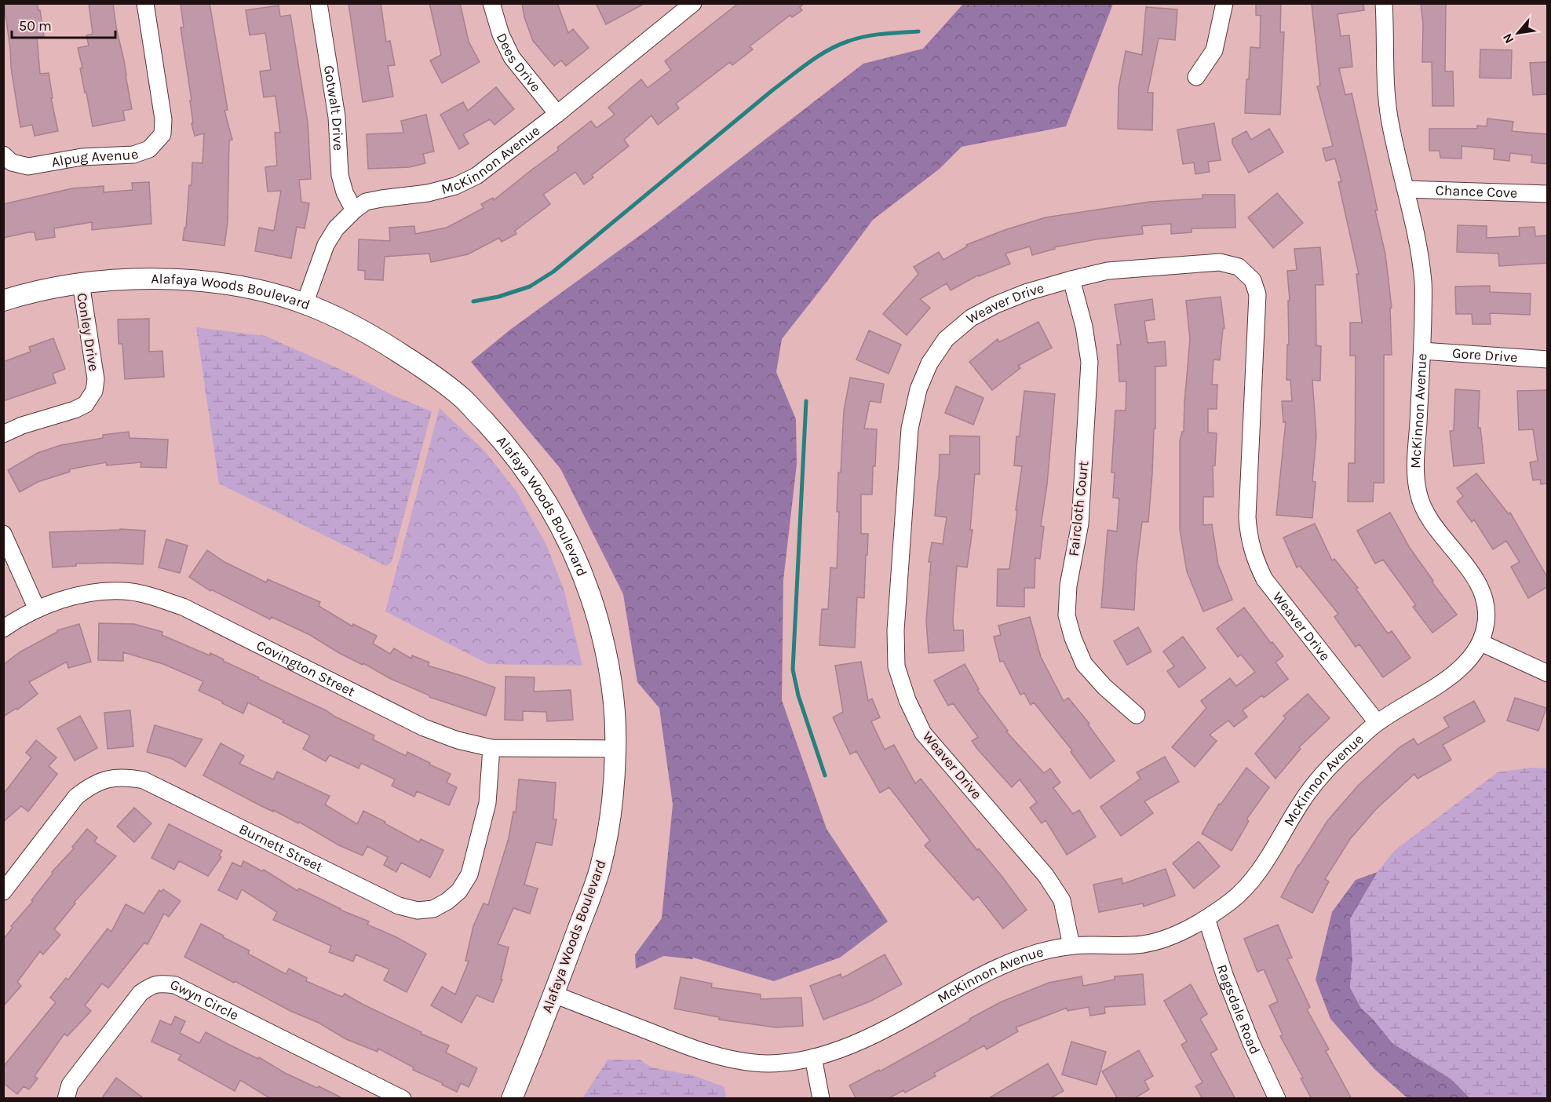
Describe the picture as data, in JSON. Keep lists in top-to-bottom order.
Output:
{
  "streets": {
    "street": [
      "Dees Drive",
      "Gotwalt Drive",
      "Alpug Avenue",
      "McKinnon Avenue",
      "Chance Cove",
      "Alafaya Woods Boulevard",
      "Weaver Drive",
      "Conley Drive",
      "Gore Drive",
      "Faircloth Court",
      "Covington Street",
      "Burnett Street",
      "Gwyn Circle",
      "Ragsdale Road"
    ]
  },
  "crossings": [
    ["Dees Drive", "McKinnon Avenue"],
    ["Gotwalt Drive", "McKinnon Avenue"],
    ["McKinnon Avenue", "Chance Cove"],
    ["McKinnon Avenue", "Alafaya Woods Boulevard"],
    ["McKinnon Avenue", "Weaver Drive"],
    ["McKinnon Avenue", "Gore Drive"],
    ["McKinnon Avenue", "Ragsdale Road"],
    ["Alafaya Woods Boulevard", "Conley Drive"],
    ["Alafaya Woods Boulevard", "Covington Street"],
    ["Weaver Drive", "Faircloth Court"],
    ["Covington Street", "Burnett Street"]
  ],
  "scale_bar": "50 m",
  "north": "bottom left"
}
